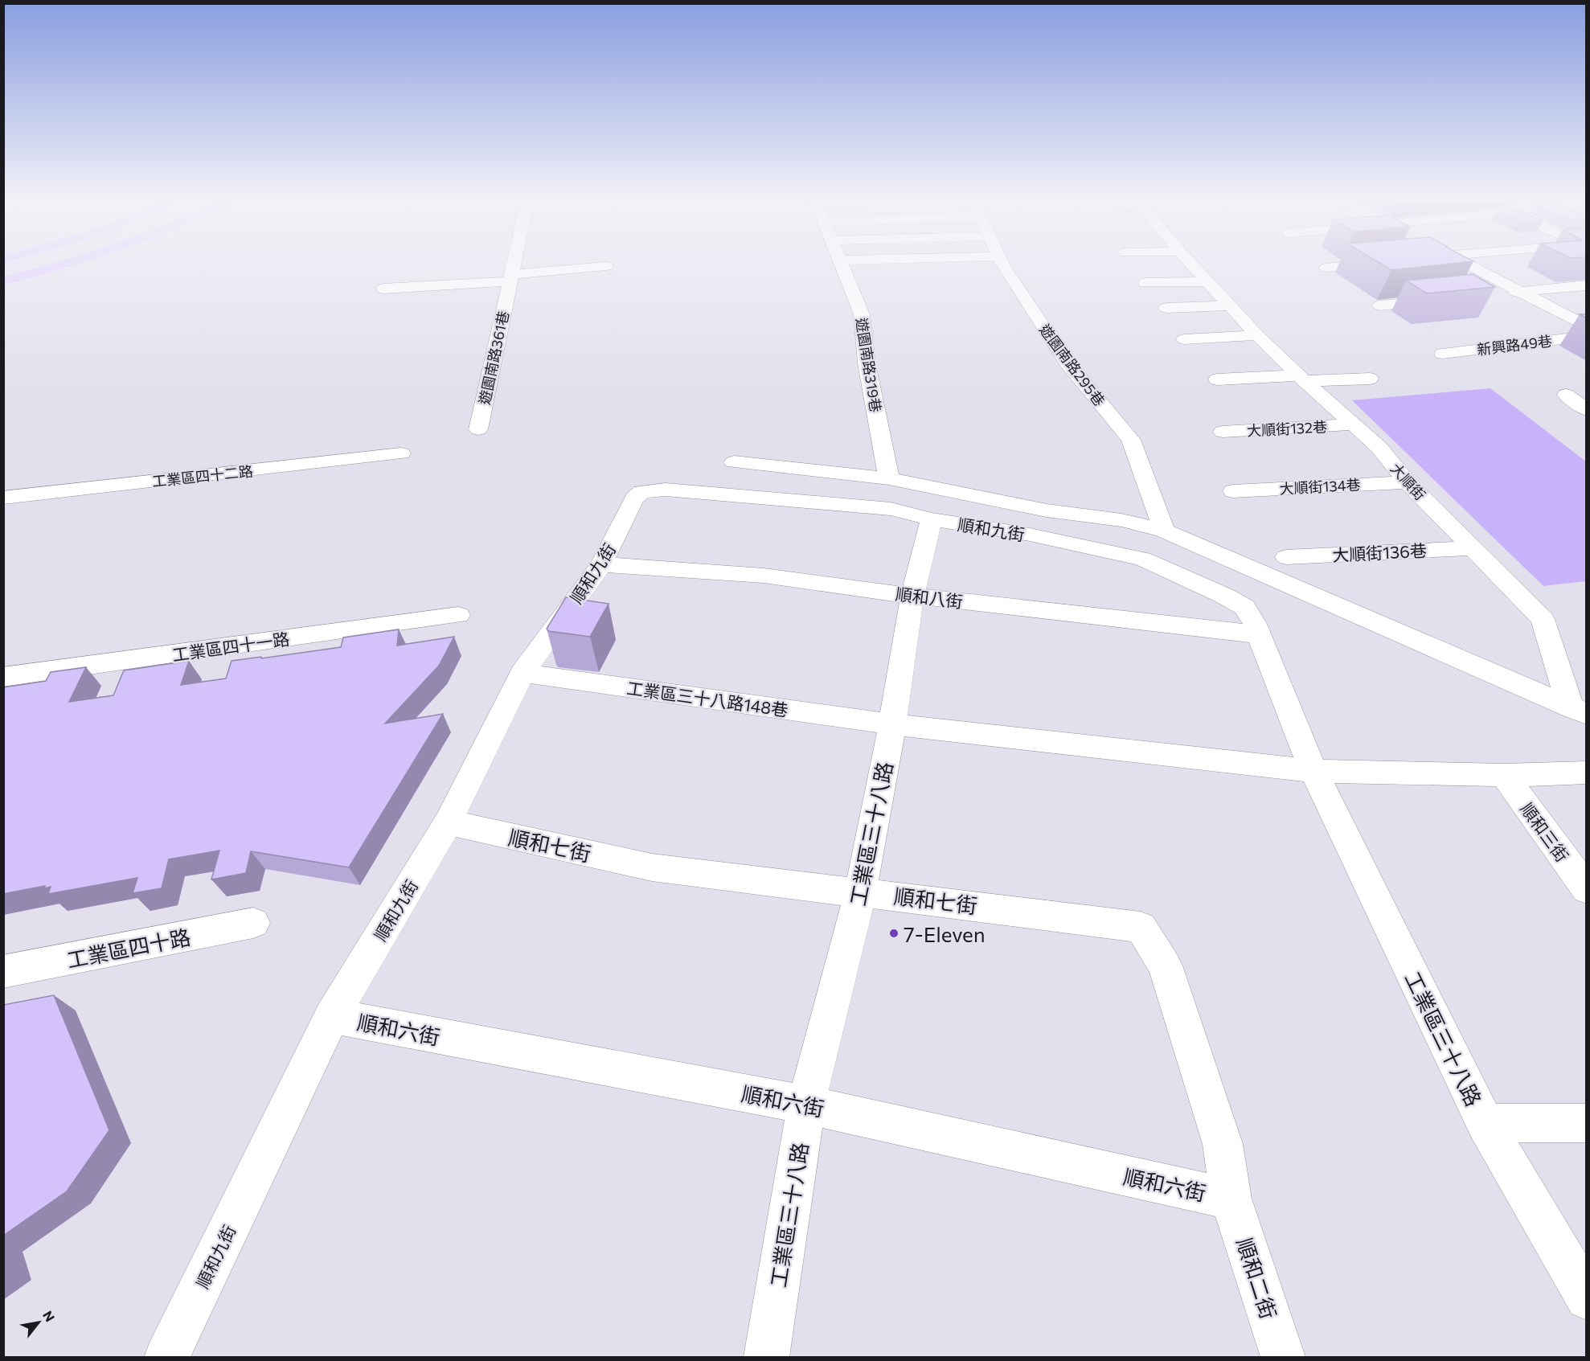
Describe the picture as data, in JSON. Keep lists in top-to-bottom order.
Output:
{
  "streets": {
    "street": [
      "新興路49巷",
      "遊園南路361巷",
      "遊園南路319巷",
      "遊園南路295巷",
      "大順街132巷",
      "工業區四十二路",
      "大順街",
      "大順街134巷",
      "順和九街",
      "大順街136巷",
      "順和八街",
      "工業區四十一路",
      "工業區三十八路148巷",
      "順和三街",
      "工業區三十八路",
      "順和七街",
      "工業區四十路",
      "順和六街",
      "順和二街"
    ]
  },
  "crossings": [
    ["大順街132巷", "大順街"],
    ["大順街", "大順街134巷"],
    ["大順街", "大順街136巷"],
    ["順和九街", "順和八街"],
    ["順和九街", "工業區三十八路148巷"],
    ["順和九街", "工業區三十八路"],
    ["順和九街", "順和七街"],
    ["順和九街", "順和六街"],
    ["順和八街", "工業區三十八路"],
    ["工業區三十八路148巷", "工業區三十八路"],
    ["工業區三十八路", "順和七街"],
    ["工業區三十八路", "順和六街"],
    ["順和七街", "順和六街"],
    ["順和七街", "順和二街"],
    ["順和六街", "順和二街"]
  ],
  "places": ["7-Eleven"],
  "north": "top right"
}
